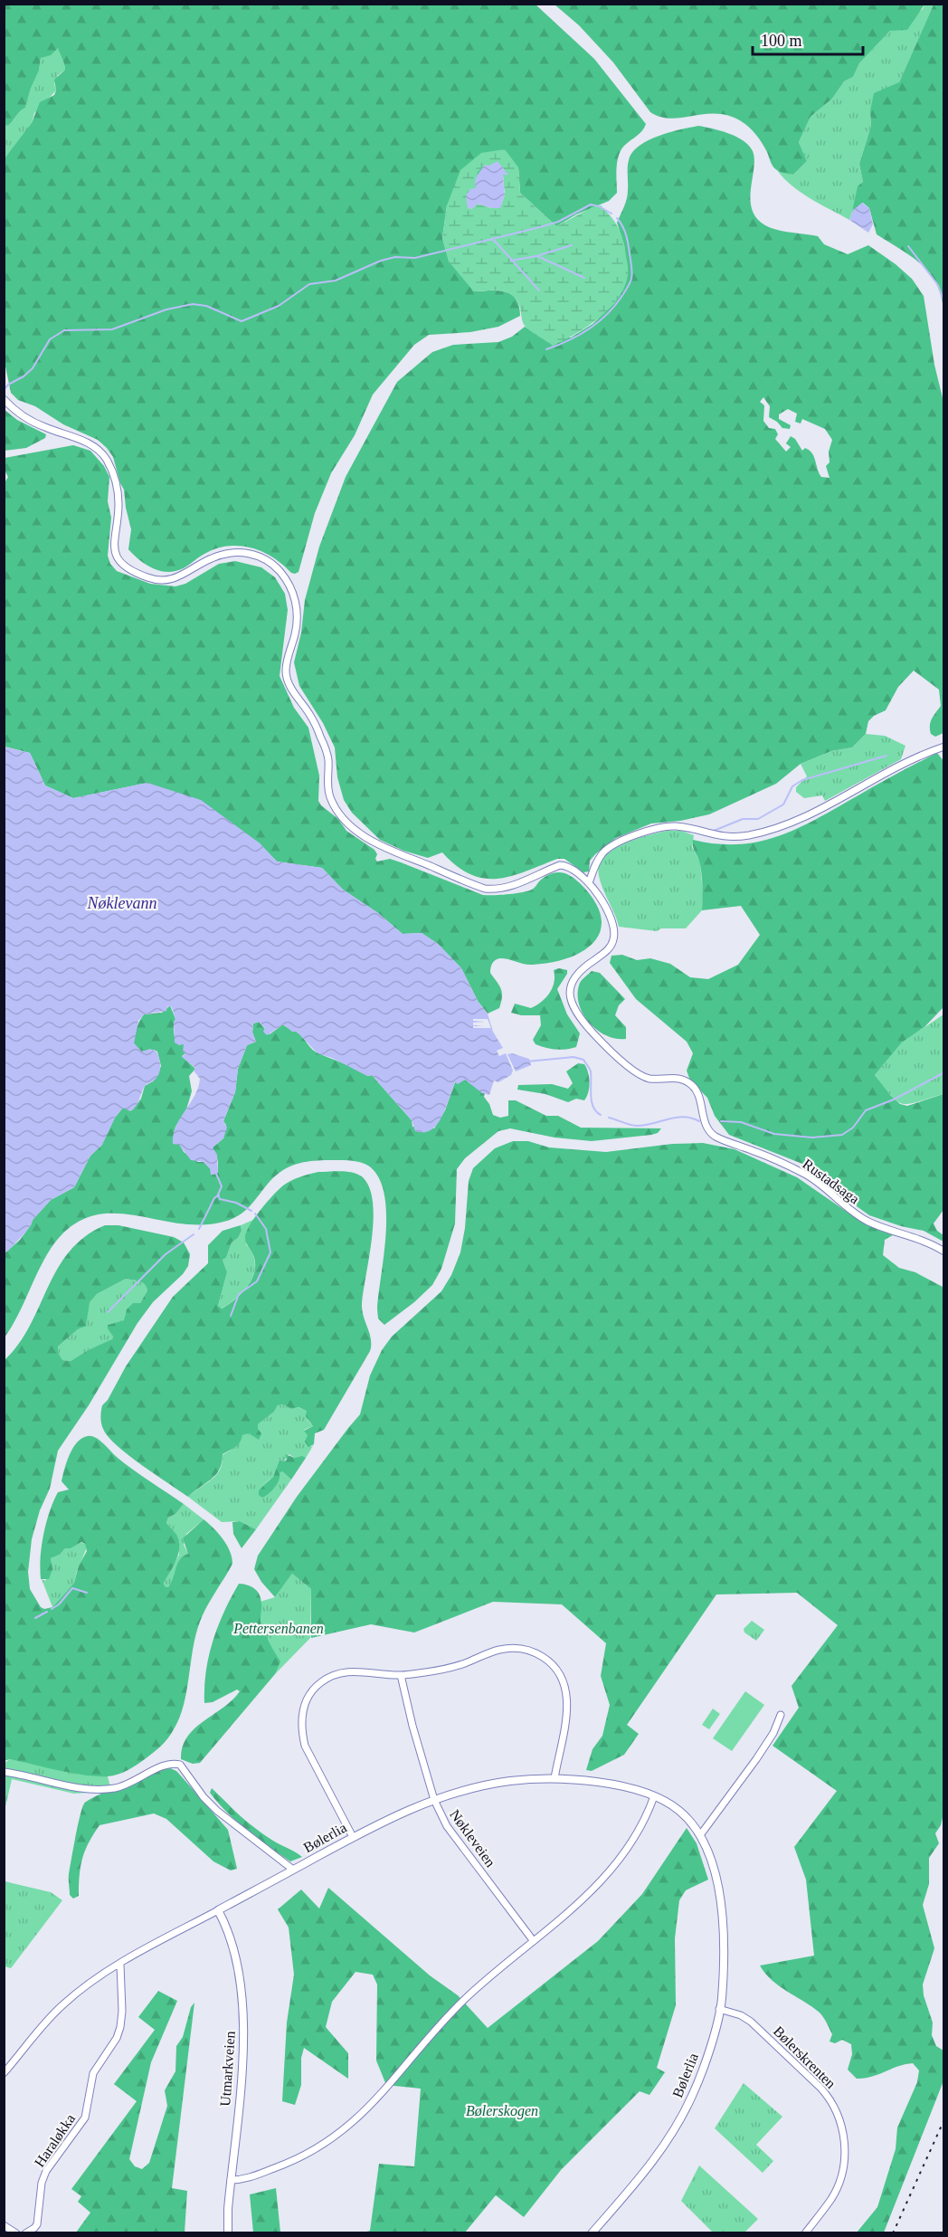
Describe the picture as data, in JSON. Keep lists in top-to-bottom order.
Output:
{
  "streets": {
    "street": [
      "Rustadsaga",
      "Bølerlia",
      "Nøkleveien",
      "Bølerskrenten",
      "Utmarkveien",
      "Haraløkka"
    ]
  },
  "crossings": [
    ["Bølerlia", "Nøkleveien"],
    ["Bølerlia", "Bølerskrenten"],
    ["Bølerlia", "Utmarkveien"],
    ["Bølerlia", "Haraløkka"]
  ],
  "water": ["Nøklevann"],
  "parks": ["Pettersenbanen", "Bølerskogen"],
  "scale_bar": "100 m"
}
